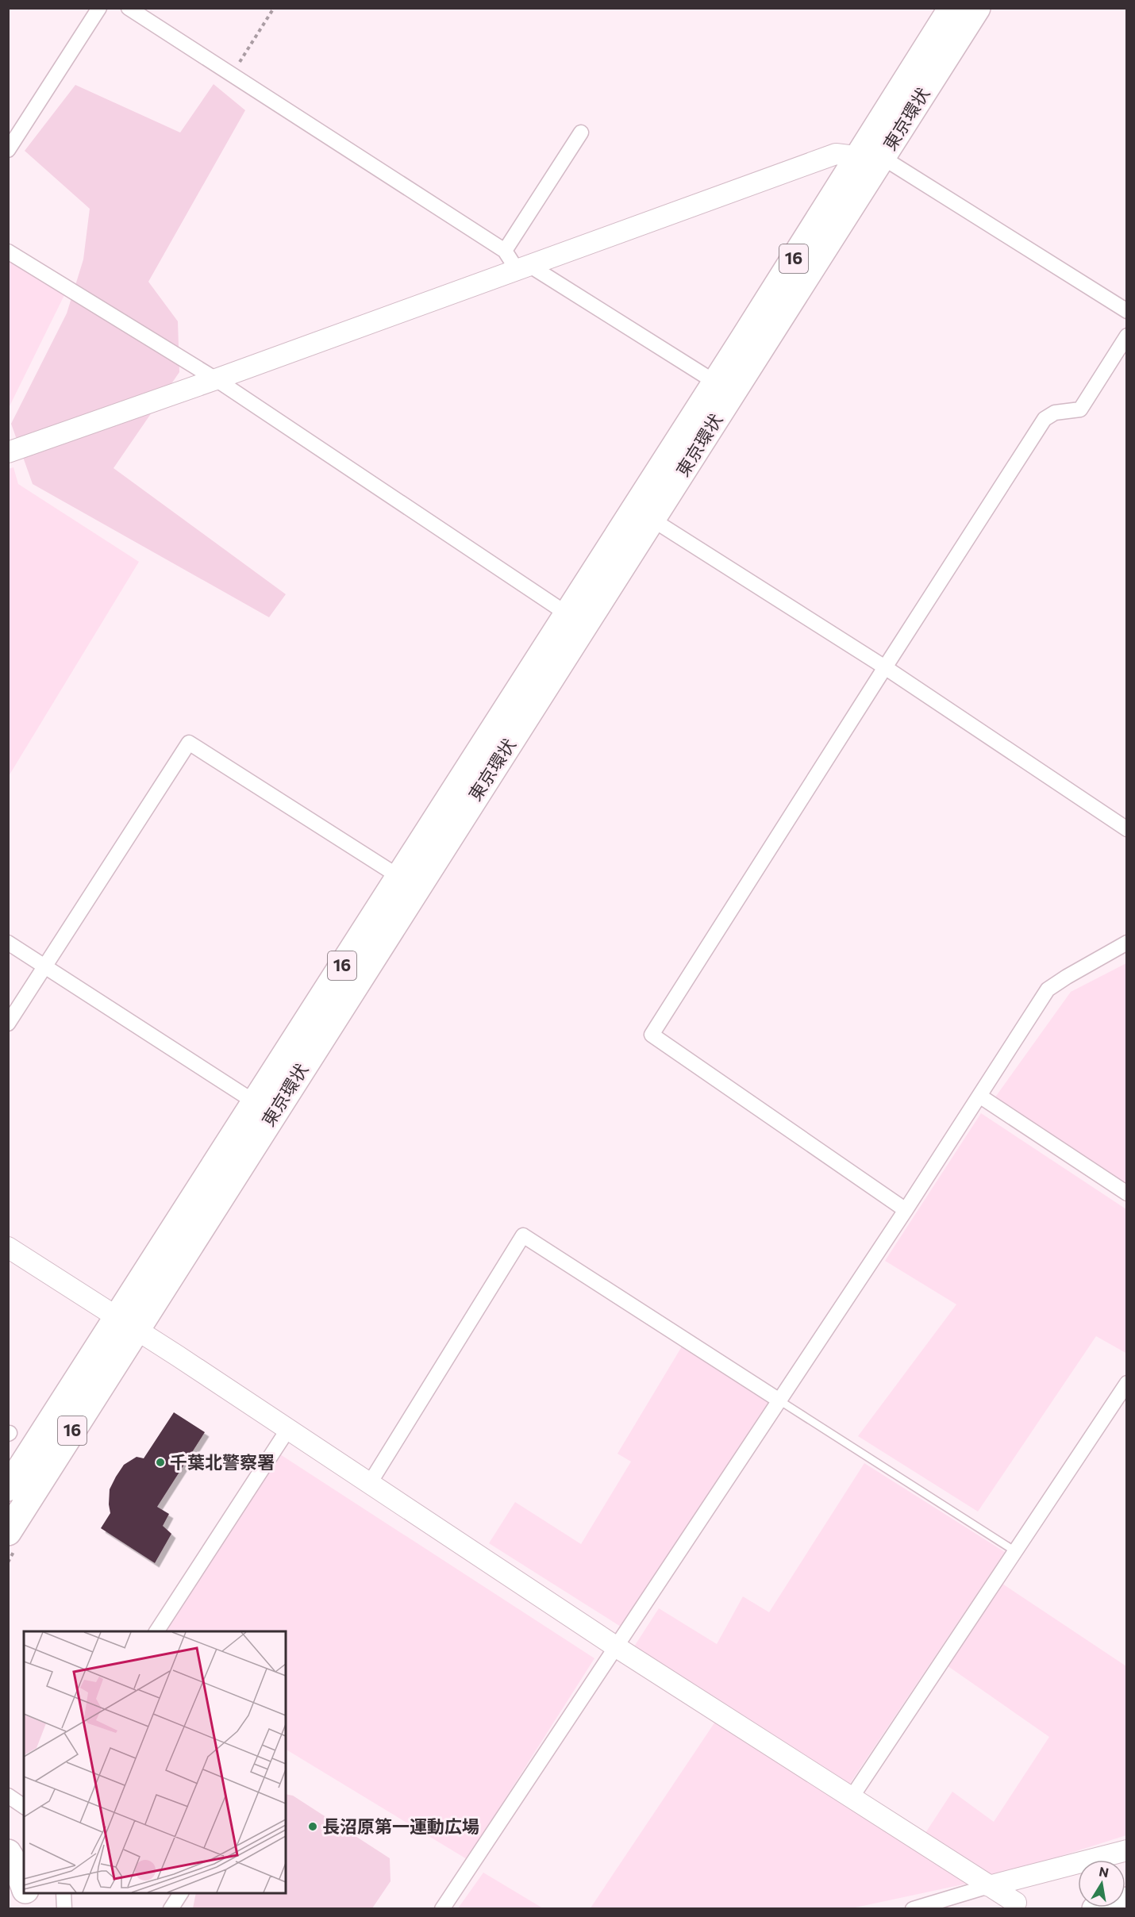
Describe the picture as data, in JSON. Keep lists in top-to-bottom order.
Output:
{
  "streets": {
    "highway": ["東京環状", "16"]
  },
  "places": ["千葉北警察署", "長沼原第一運動広場"],
  "north": "top"
}
